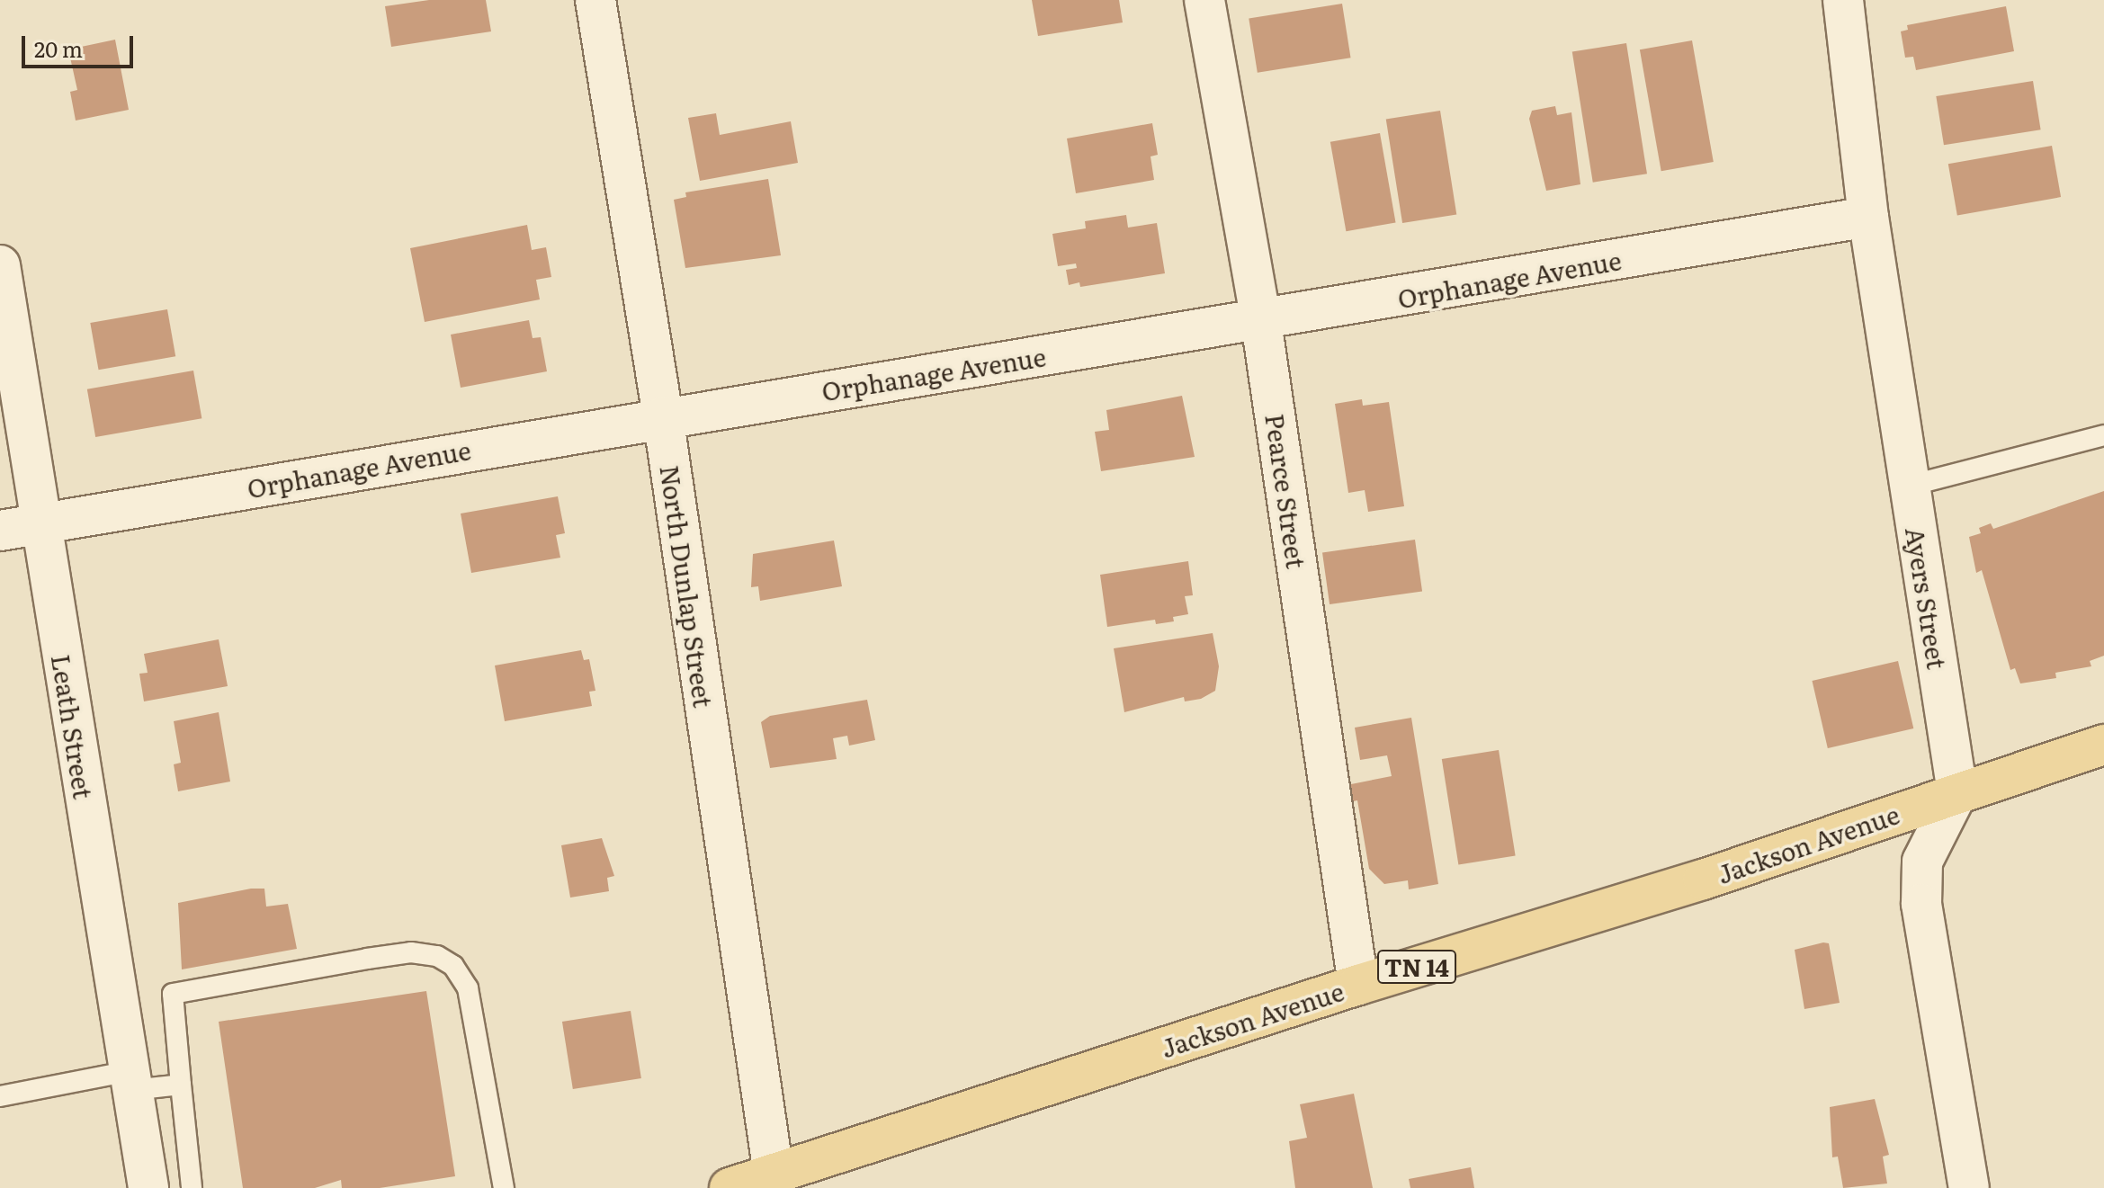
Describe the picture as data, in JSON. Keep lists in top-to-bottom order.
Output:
{
  "streets": {
    "main road": ["Jackson Avenue", "TN 14"],
    "street": [
      "Orphanage Avenue",
      "Pearce Street",
      "North Dunlap Street",
      "Ayers Street",
      "Leath Street"
    ]
  },
  "crossings": [
    ["Orphanage Avenue", "Pearce Street"],
    ["Orphanage Avenue", "North Dunlap Street"],
    ["Orphanage Avenue", "Ayers Street"],
    ["Orphanage Avenue", "Leath Street"],
    ["Pearce Street", "Jackson Avenue"],
    ["North Dunlap Street", "Jackson Avenue"],
    ["Ayers Street", "Jackson Avenue"]
  ],
  "scale_bar": "20 m"
}
